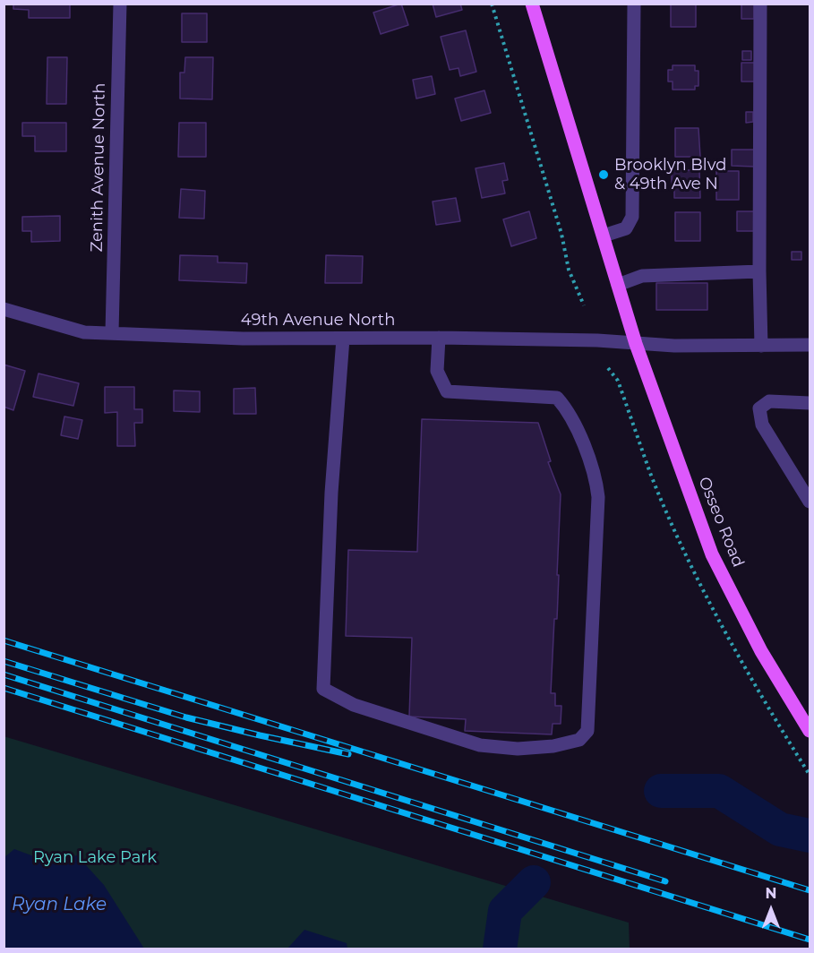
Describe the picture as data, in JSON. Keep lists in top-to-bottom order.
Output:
{
  "streets": {
    "main road": ["Osseo Road"],
    "street": ["Zenith Avenue North", "49th Avenue North"]
  },
  "crossings": [
    ["Zenith Avenue North", "49th Avenue North"],
    ["49th Avenue North", "Osseo Road"]
  ],
  "water": ["Ryan Lake"],
  "parks": ["Ryan Lake Park"],
  "places": ["Brooklyn Blvd & 49th Ave N"],
  "north": "top"
}
